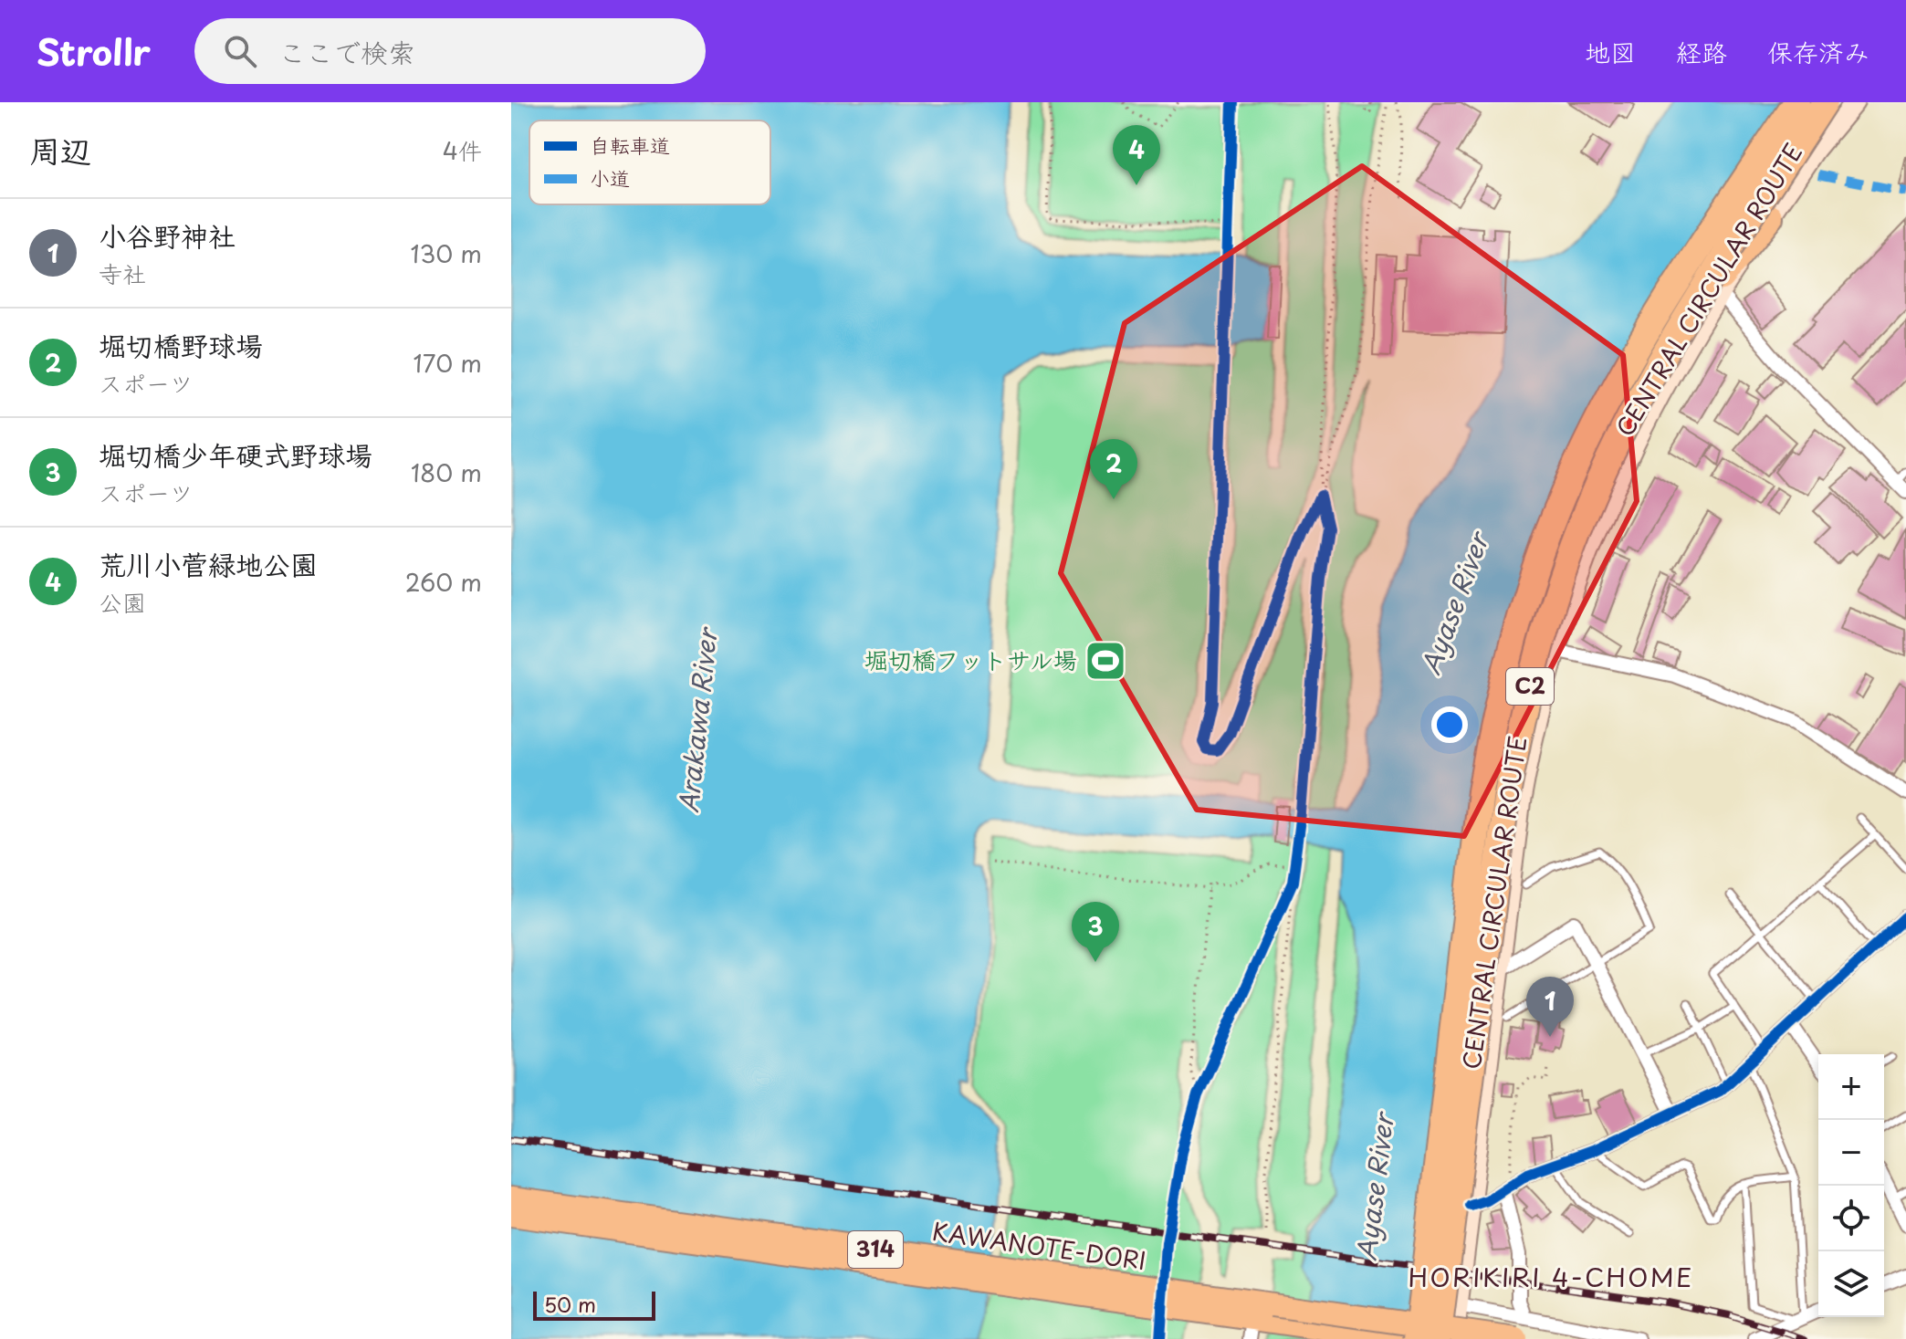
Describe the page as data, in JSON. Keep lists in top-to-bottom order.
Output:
{
  "streets": {
    "highway": ["CENTRAL CIRCULAR ROUTE", "C2"],
    "main road": ["KAWANOTE-DORI", "314"]
  },
  "districts": ["HORIKIRI 4-CHOME"],
  "water": ["Ayase River", "Arakawa River"],
  "places": {
    "sports": ["堀切橋フットサル場"]
  },
  "legend": ["自転車道", "小道"],
  "scale_bar": "50 m",
  "page": {
    "header": "Strollr",
    "search": "ここで検索",
    "nav": ["地図", "経路", "保存済み"],
    "heading": ["周辺", "4件"],
    "pins": [
      "4",
      "2",
      "3",
      "1"
    ],
    "list": [
      {
        "mark": "1",
        "name": "小谷野神社",
        "note": "寺社",
        "value": "130 m"
      },
      {
        "mark": "2",
        "name": "堀切橋野球場",
        "note": "スポーツ",
        "value": "170 m"
      },
      {
        "mark": "3",
        "name": "堀切橋少年硬式野球場",
        "note": "スポーツ",
        "value": "180 m"
      },
      {
        "mark": "4",
        "name": "荒川小菅緑地公園",
        "note": "公園",
        "value": "260 m"
      }
    ],
    "map_buttons": ["+", "−"],
    "scale": "50 m"
  }
}
